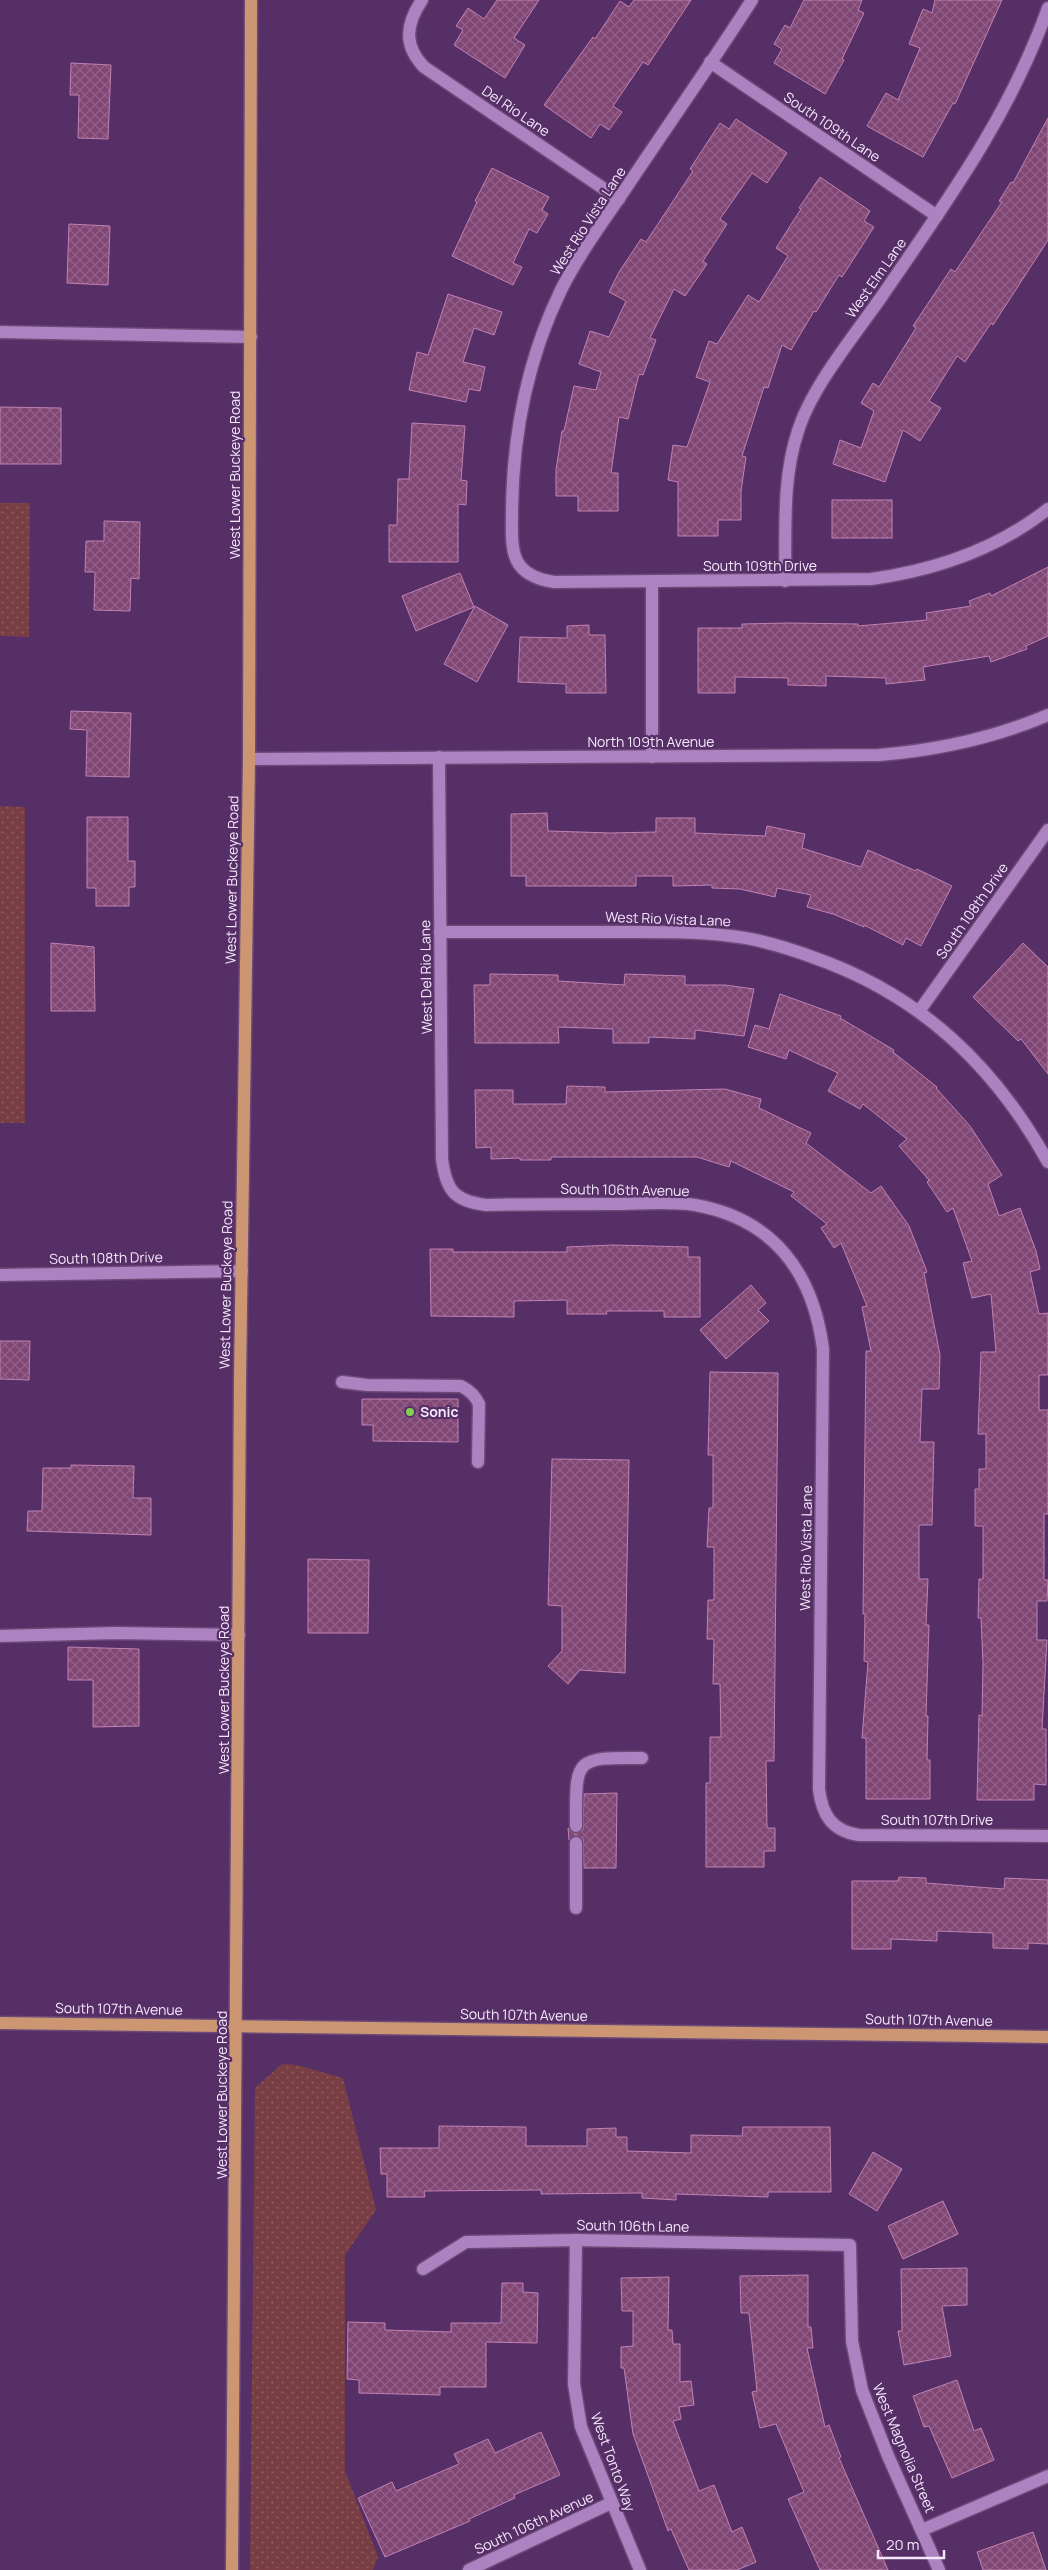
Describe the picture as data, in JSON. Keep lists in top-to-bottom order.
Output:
{
  "streets": {
    "main road": ["West Lower Buckeye Road", "South 107th Avenue"],
    "street": [
      "Del Rio Lane",
      "South 109th Lane",
      "West Rio Vista Lane",
      "West Elm Lane",
      "South 109th Drive",
      "North 109th Avenue",
      "South 108th Drive",
      "West Del Rio Lane",
      "South 106th Avenue",
      "South 107th Drive",
      "South 106th Lane",
      "West Magnolia Street",
      "West Tonto Way"
    ]
  },
  "crossings": [
    ["Del Rio Lane", "West Rio Vista Lane"],
    ["South 109th Lane", "West Rio Vista Lane"],
    ["South 109th Lane", "West Elm Lane"],
    ["West Rio Vista Lane", "South 109th Drive"],
    ["West Rio Vista Lane", "South 108th Drive"],
    ["West Rio Vista Lane", "West Del Rio Lane"],
    ["West Rio Vista Lane", "South 106th Avenue"],
    ["West Rio Vista Lane", "South 107th Drive"],
    ["West Elm Lane", "South 109th Drive"],
    ["West Lower Buckeye Road", "North 109th Avenue"],
    ["West Lower Buckeye Road", "South 108th Drive"],
    ["West Lower Buckeye Road", "South 107th Avenue"],
    ["North 109th Avenue", "West Del Rio Lane"],
    ["West Del Rio Lane", "South 106th Avenue"],
    ["South 106th Avenue", "West Tonto Way"],
    ["South 106th Lane", "West Magnolia Street"],
    ["South 106th Lane", "West Tonto Way"]
  ],
  "places": ["Sonic"],
  "scale_bar": "20 m"
}
